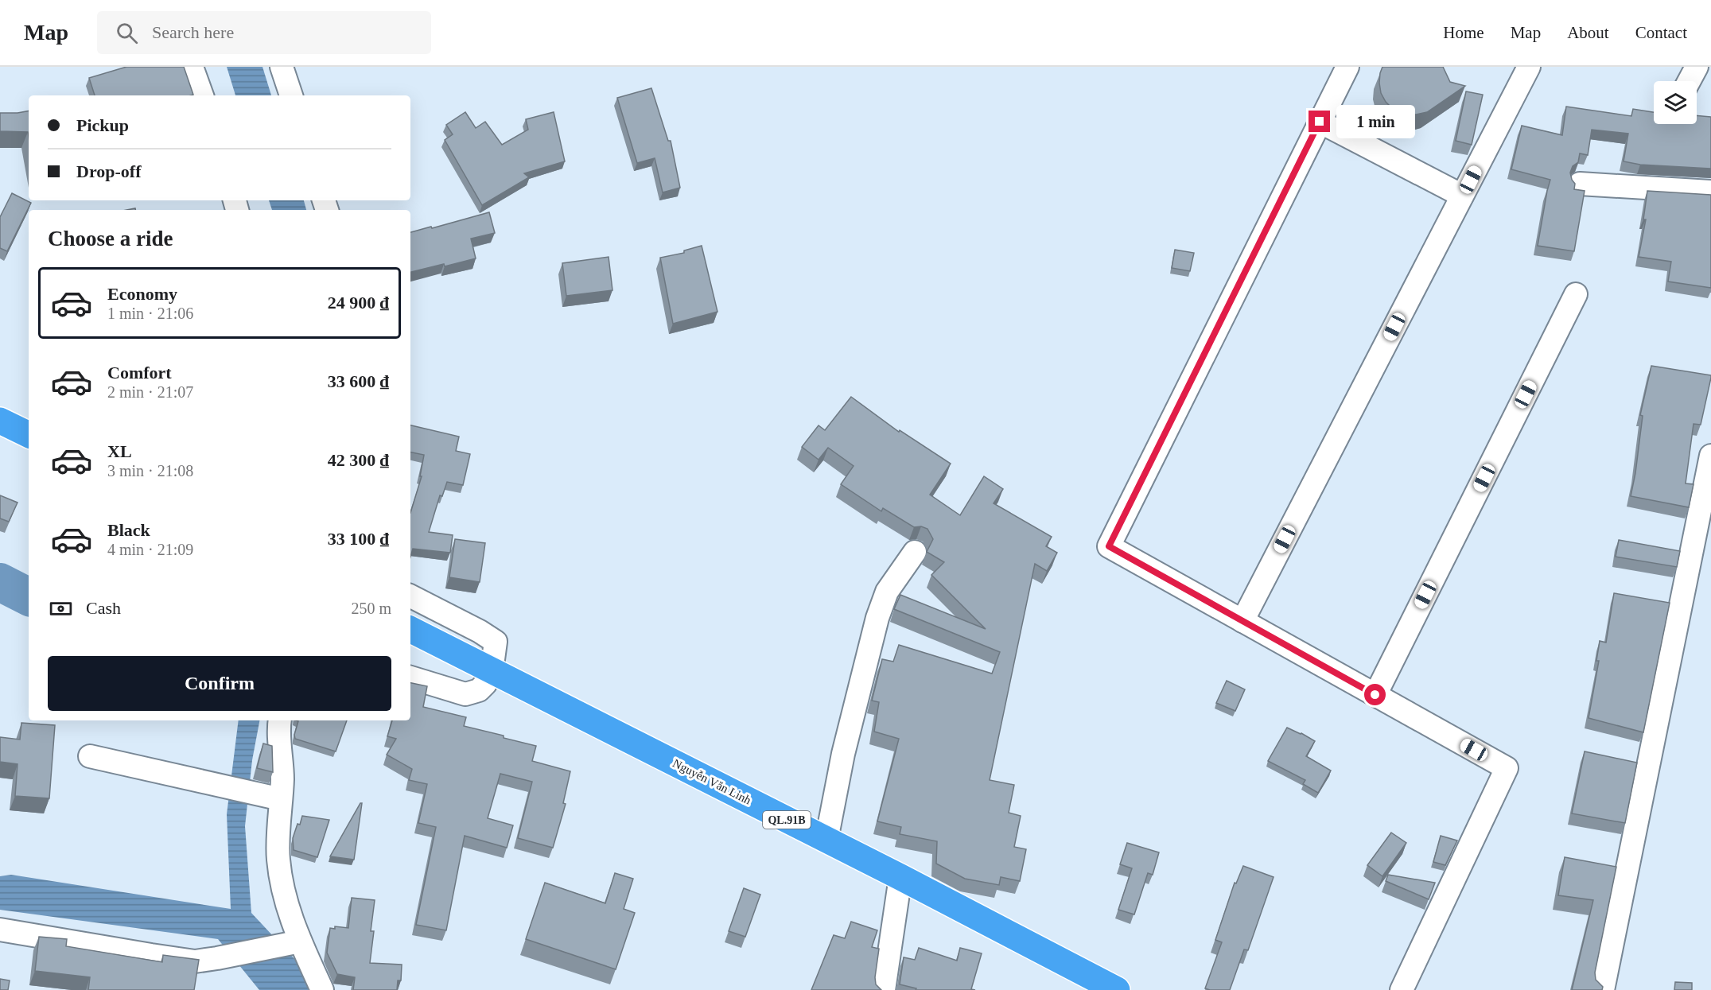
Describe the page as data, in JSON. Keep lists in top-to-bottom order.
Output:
{
  "streets": {
    "highway": ["Nguyễn Văn Linh", "QL.91B"]
  },
  "page": {
    "header": "Map",
    "search": "Search here",
    "nav": [
      "Home",
      "Map",
      "About",
      "Contact"
    ],
    "banner": ["Pickup", "Drop-off"],
    "bubble": "1 min",
    "heading": "Choose a ride",
    "list": [
      {
        "name": "Economy",
        "note": "1 min · 21:06",
        "value": "24 900 ₫"
      },
      {
        "name": "Comfort",
        "note": "2 min · 21:07",
        "value": "33 600 ₫"
      },
      {
        "name": "XL",
        "note": "3 min · 21:08",
        "value": "42 300 ₫"
      },
      {
        "name": "Black",
        "note": "4 min · 21:09",
        "value": "33 100 ₫"
      }
    ],
    "pay": ["Cash", "250 m"],
    "buttons": "Confirm"
  }
}
